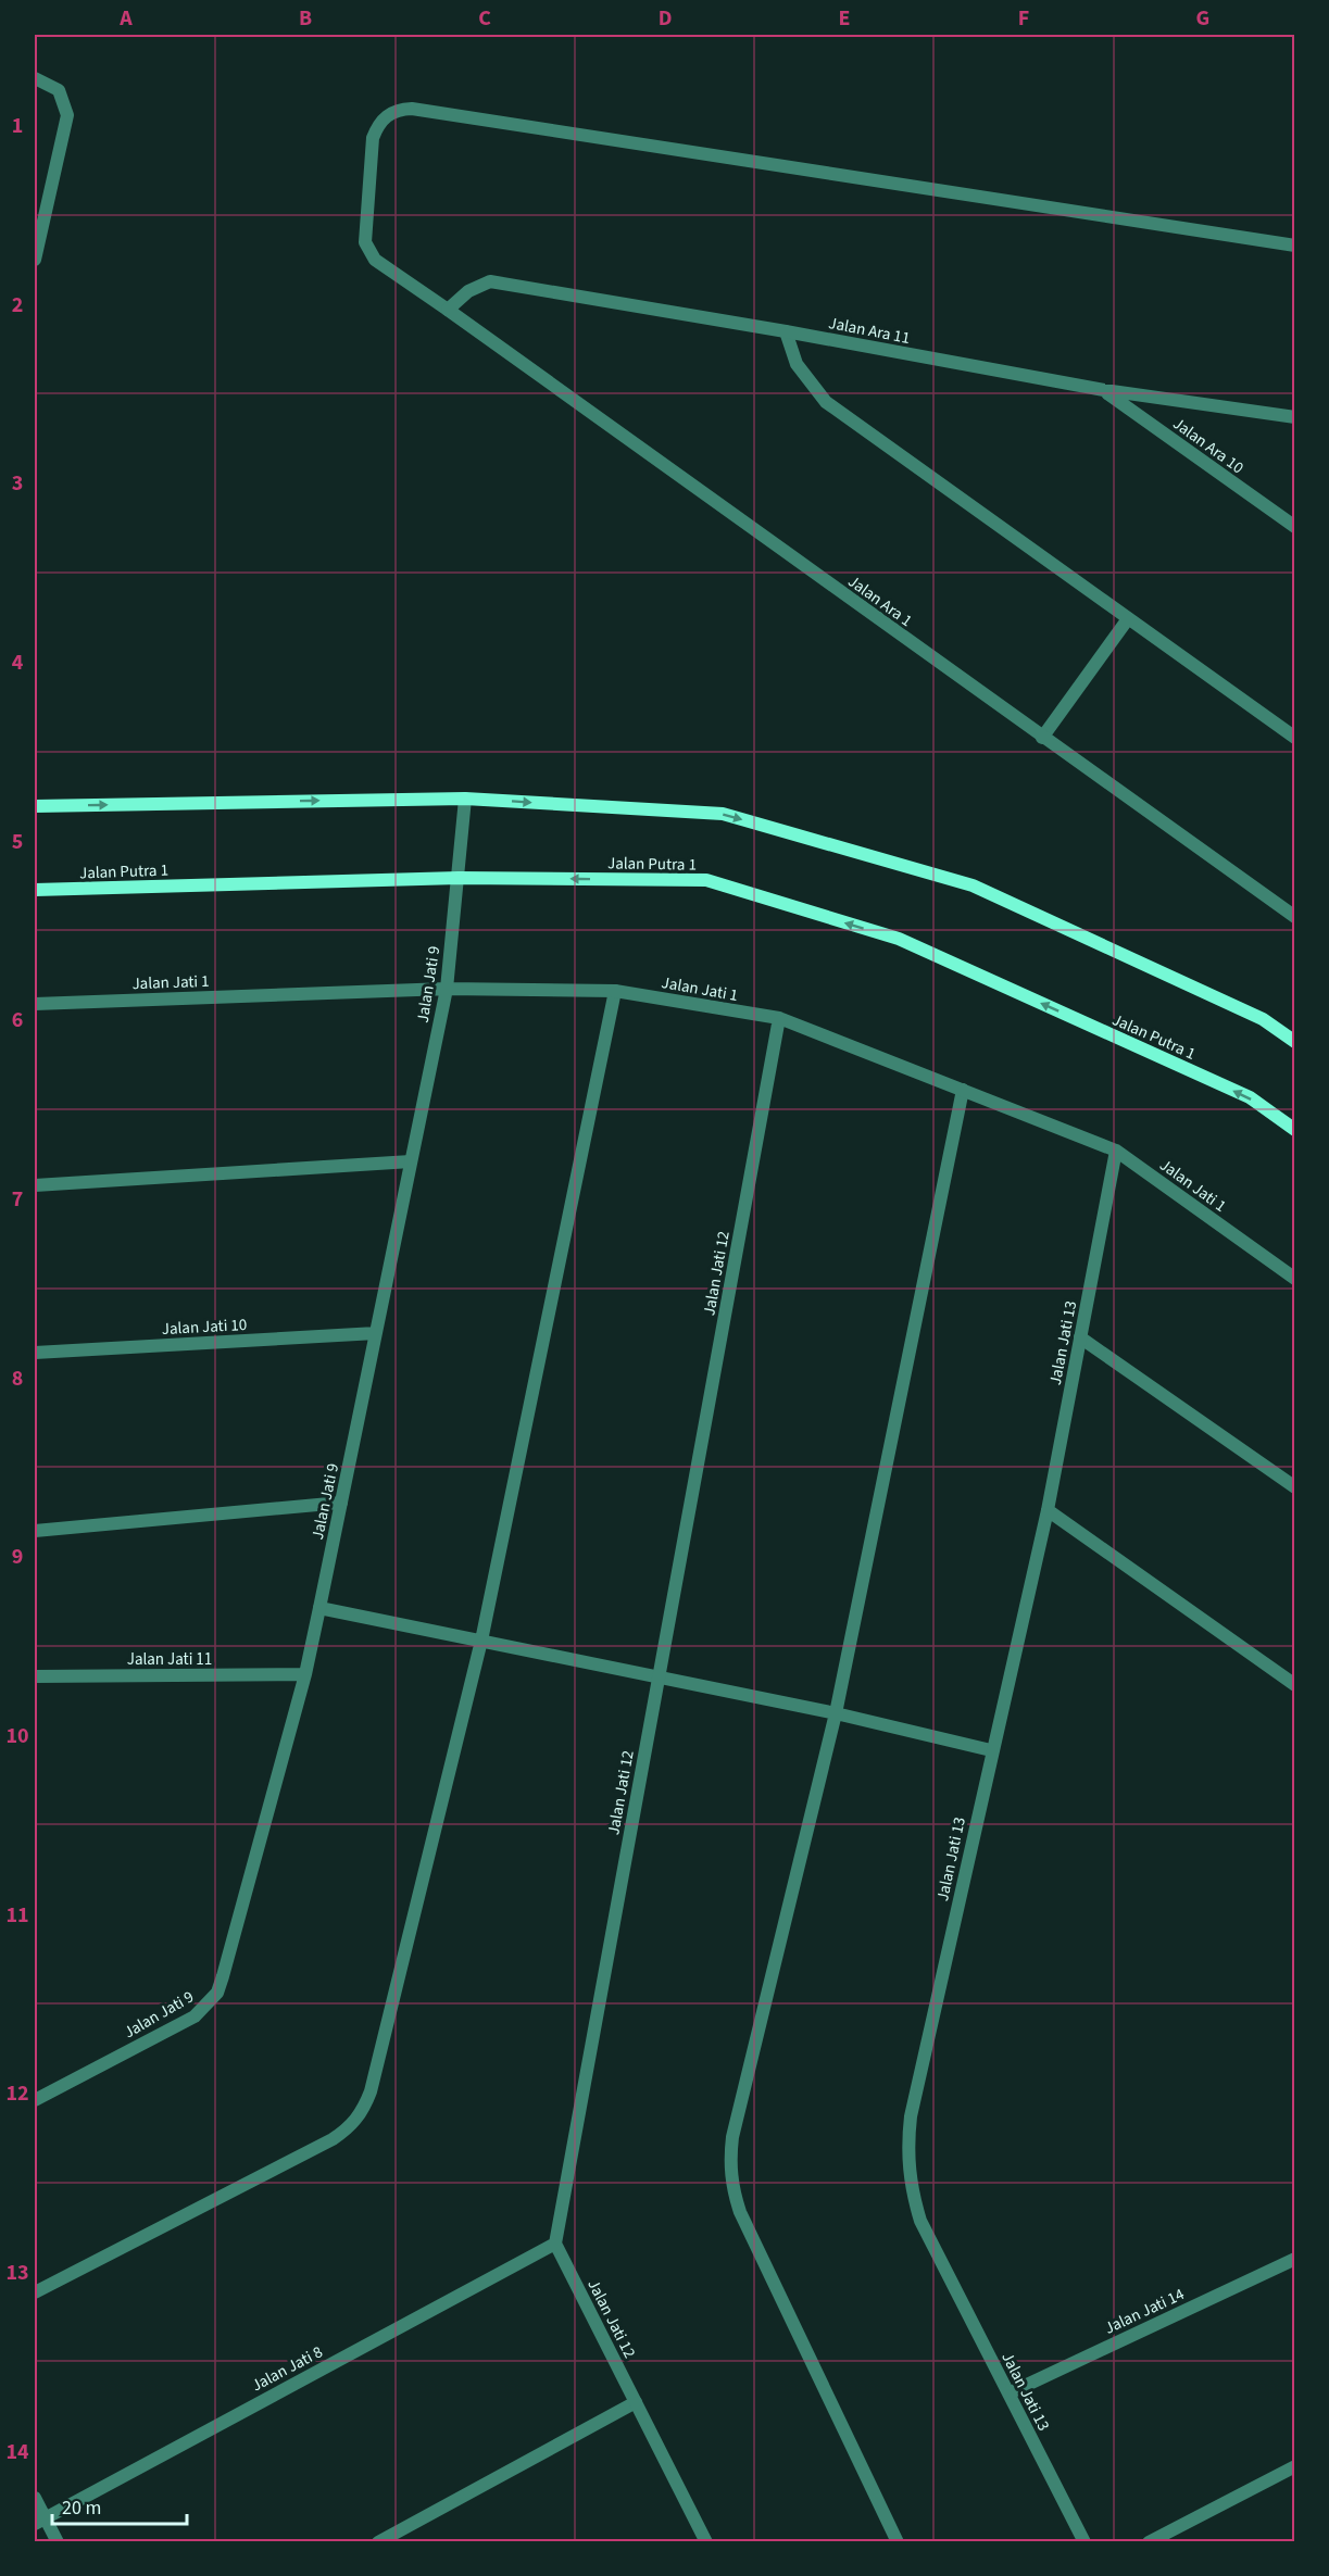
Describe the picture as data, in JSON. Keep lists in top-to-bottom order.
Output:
{
  "streets": {
    "main road": ["Jalan Putra 1"],
    "street": [
      "Jalan Ara 11",
      "Jalan Ara 10",
      "Jalan Ara 1",
      "Jalan Jati 1",
      "Jalan Jati 9",
      "Jalan Jati 12",
      "Jalan Jati 10",
      "Jalan Jati 13",
      "Jalan Jati 11",
      "Jalan Jati 14",
      "Jalan Jati 8"
    ]
  },
  "crossings": [
    ["Jalan Ara 11", "Jalan Ara 10"],
    ["Jalan Ara 11", "Jalan Ara 1"],
    ["Jalan Putra 1", "Jalan Jati 9"],
    ["Jalan Jati 1", "Jalan Jati 9"],
    ["Jalan Jati 1", "Jalan Jati 12"],
    ["Jalan Jati 1", "Jalan Jati 13"],
    ["Jalan Jati 9", "Jalan Jati 10"],
    ["Jalan Jati 9", "Jalan Jati 11"],
    ["Jalan Jati 12", "Jalan Jati 8"],
    ["Jalan Jati 13", "Jalan Jati 14"]
  ],
  "scale_bar": "20 m",
  "grid": {
    "columns": [
      "A",
      "B",
      "C",
      "D",
      "E",
      "F",
      "G"
    ],
    "rows": [
      "1",
      "2",
      "3",
      "4",
      "5",
      "6",
      "7",
      "8",
      "9",
      "10",
      "11",
      "12",
      "13",
      "14"
    ]
  }
}
